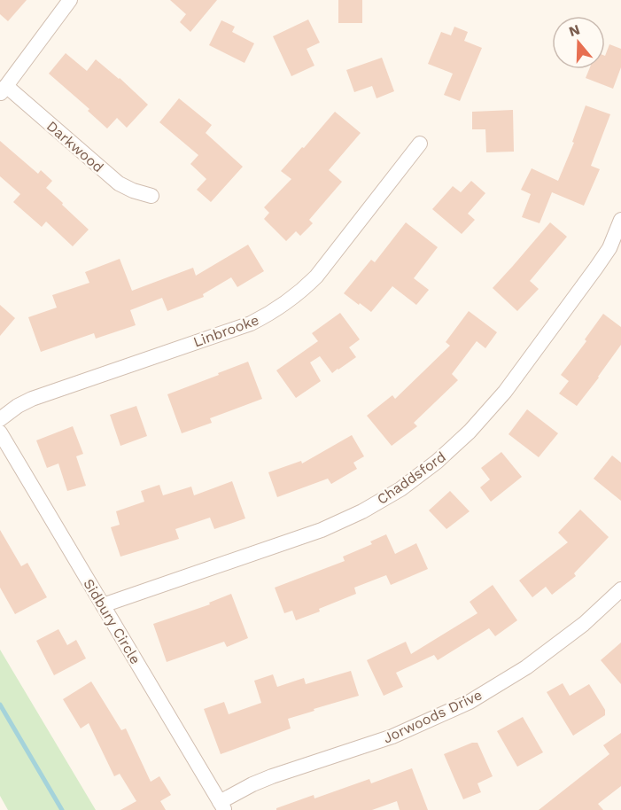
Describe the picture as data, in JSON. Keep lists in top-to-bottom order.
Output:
{
  "streets": {
    "street": [
      "Darkwood",
      "Linbrooke",
      "Chaddsford",
      "Sidbury Circle",
      "Jorwoods Drive"
    ]
  },
  "crossings": [
    ["Chaddsford", "Sidbury Circle"],
    ["Sidbury Circle", "Jorwoods Drive"]
  ],
  "north": "top"
}
